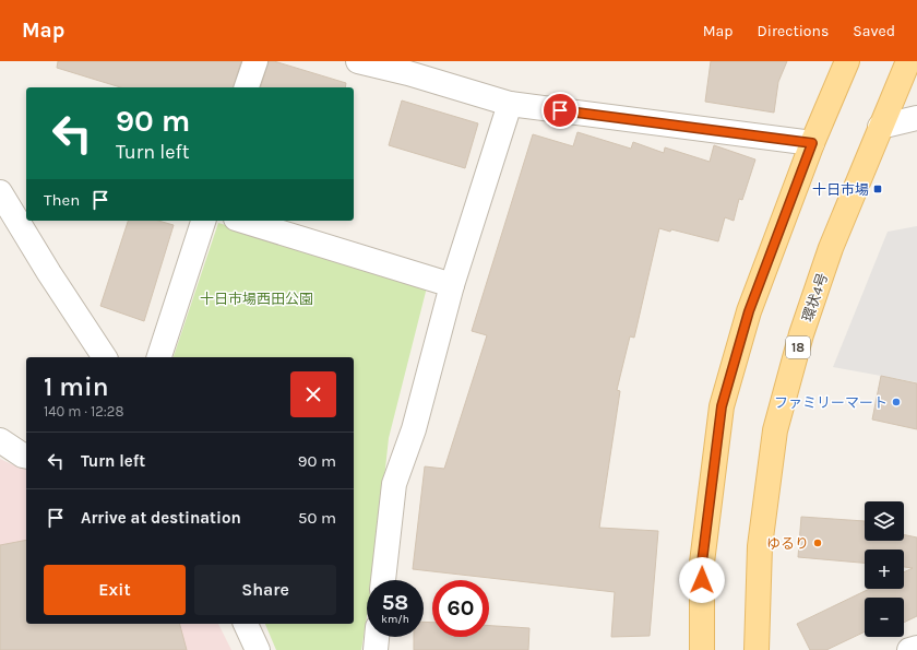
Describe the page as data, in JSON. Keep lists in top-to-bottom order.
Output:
{
  "streets": {
    "main road": ["環状4号", "18"]
  },
  "parks": ["十日市場西田公園"],
  "places": {
    "transit": ["十日市場"],
    "other": ["ファミリーマート", "ゆるり"]
  },
  "page": {
    "header": "Map",
    "nav": ["Map", "Directions", "Saved"],
    "turn": ["90 m", "Turn left"],
    "then": "Then",
    "heading": ["1 min", "140 m · 12:28"],
    "list": [
      {
        "name": "Turn left",
        "value": "90 m"
      },
      {
        "name": "Arrive at destination",
        "value": "50 m"
      }
    ],
    "map_buttons": ["+", "−"],
    "buttons": ["Exit", "Share"],
    "speed": "58 km/h",
    "limit": "60"
  }
}
